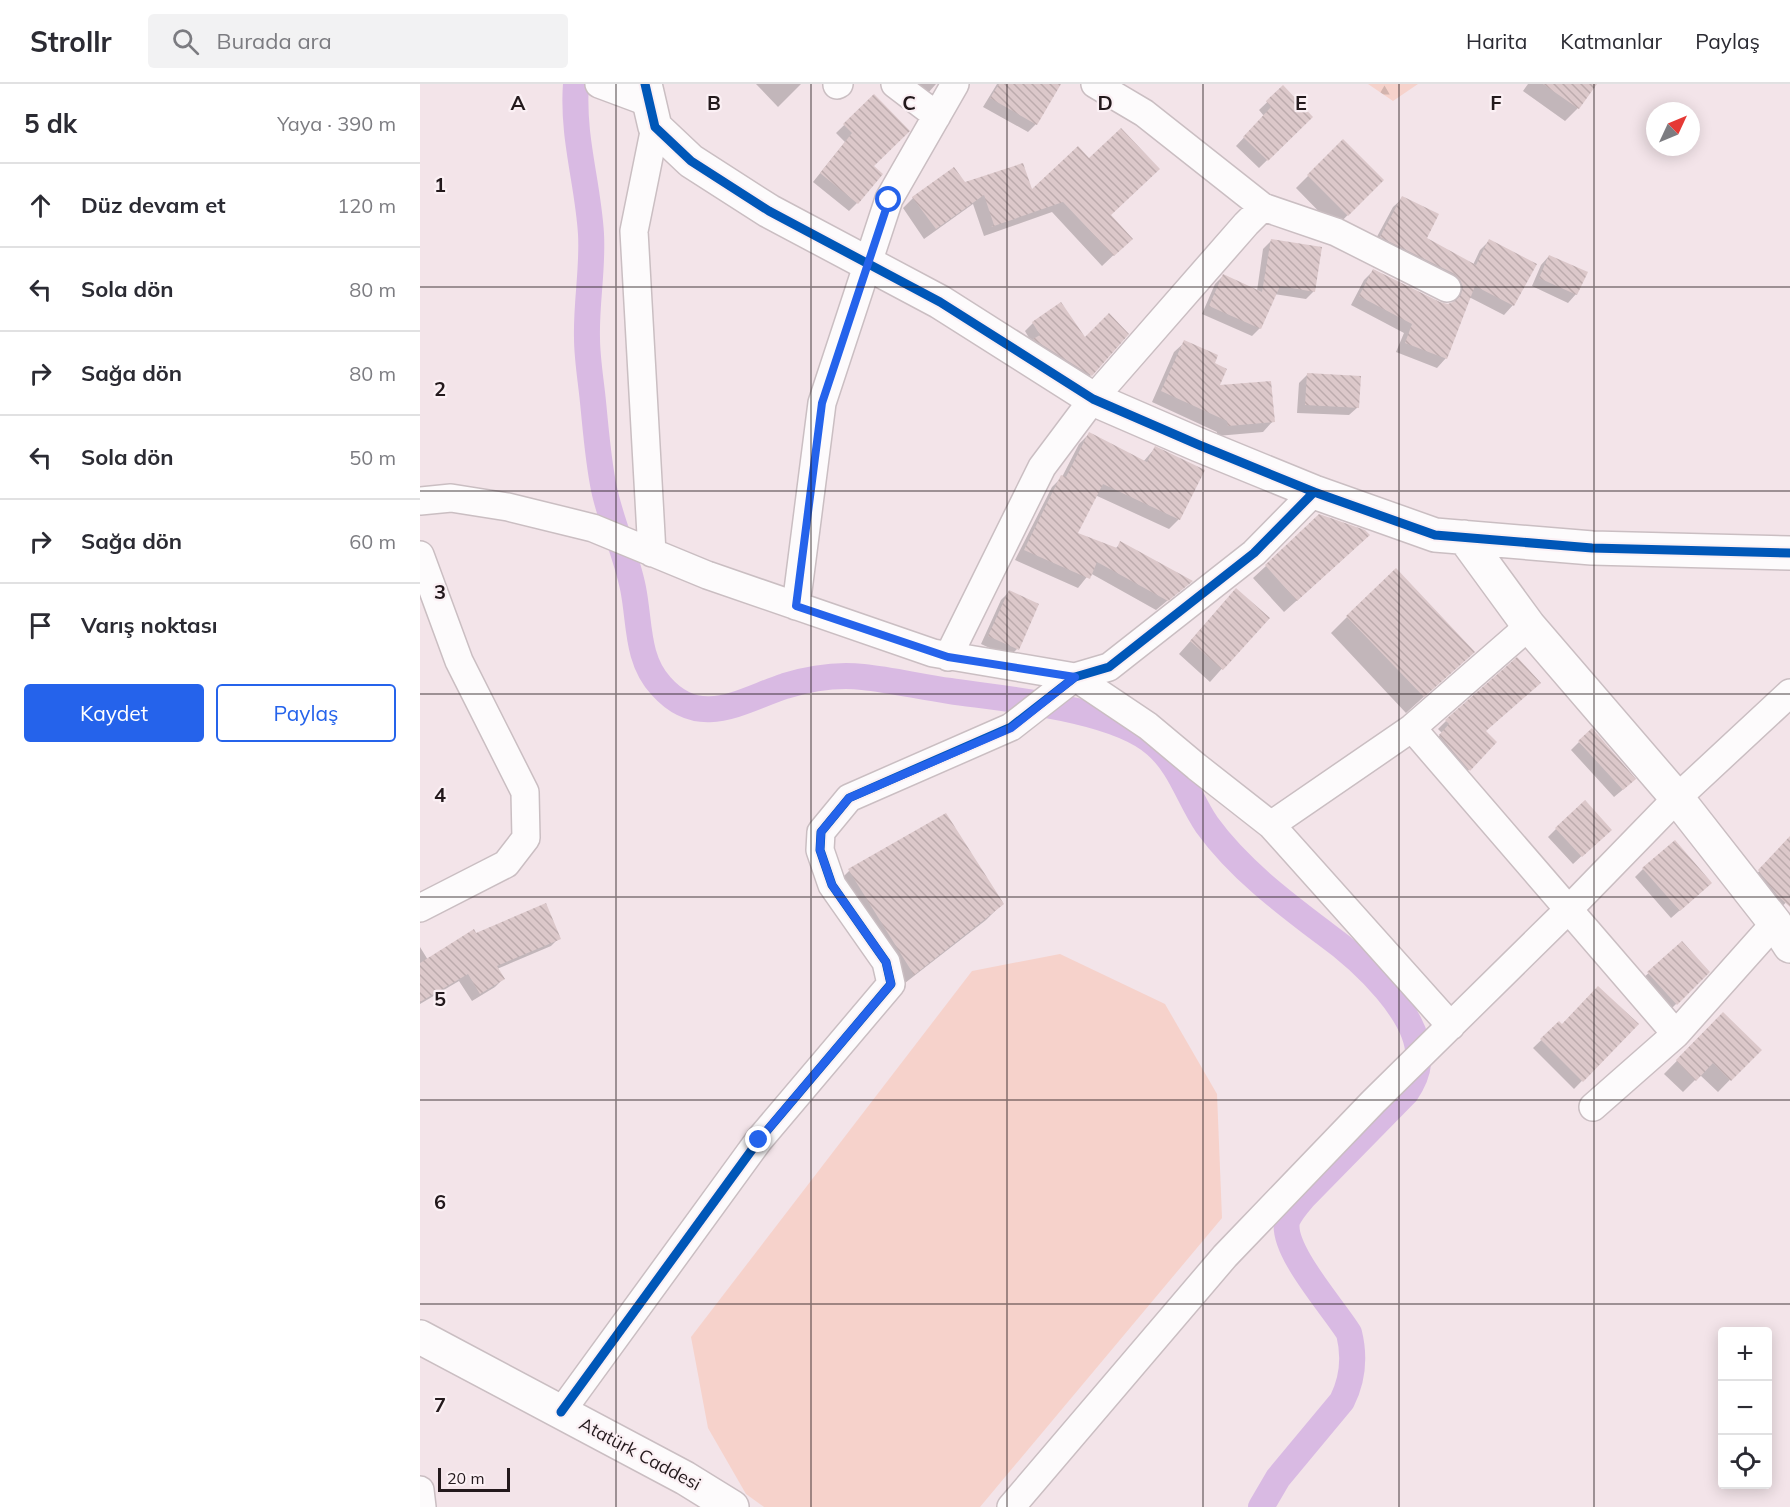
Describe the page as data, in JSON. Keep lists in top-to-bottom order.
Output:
{
  "streets": {
    "street": ["Atatürk Caddesi"]
  },
  "scale_bar": "20 m",
  "north": "top right",
  "page": {
    "header": "Strollr",
    "search": "Burada ara",
    "nav": ["Harita", "Katmanlar", "Paylaş"],
    "heading": ["5 dk", "Yaya · 390 m"],
    "list": [
      ["Düz devam et", "120 m"],
      ["Sola dön", "80 m"],
      ["Sağa dön", "80 m"],
      ["Sola dön", "50 m"],
      ["Sağa dön", "60 m"],
      "Varış noktası"
    ],
    "buttons": ["Kaydet", "Paylaş"],
    "map_buttons": ["+", "−"],
    "scale": "20 m"
  },
  "grid": {
    "columns": [
      "A",
      "B",
      "C",
      "D",
      "E",
      "F"
    ],
    "rows": [
      "1",
      "2",
      "3",
      "4",
      "5",
      "6",
      "7"
    ]
  }
}
